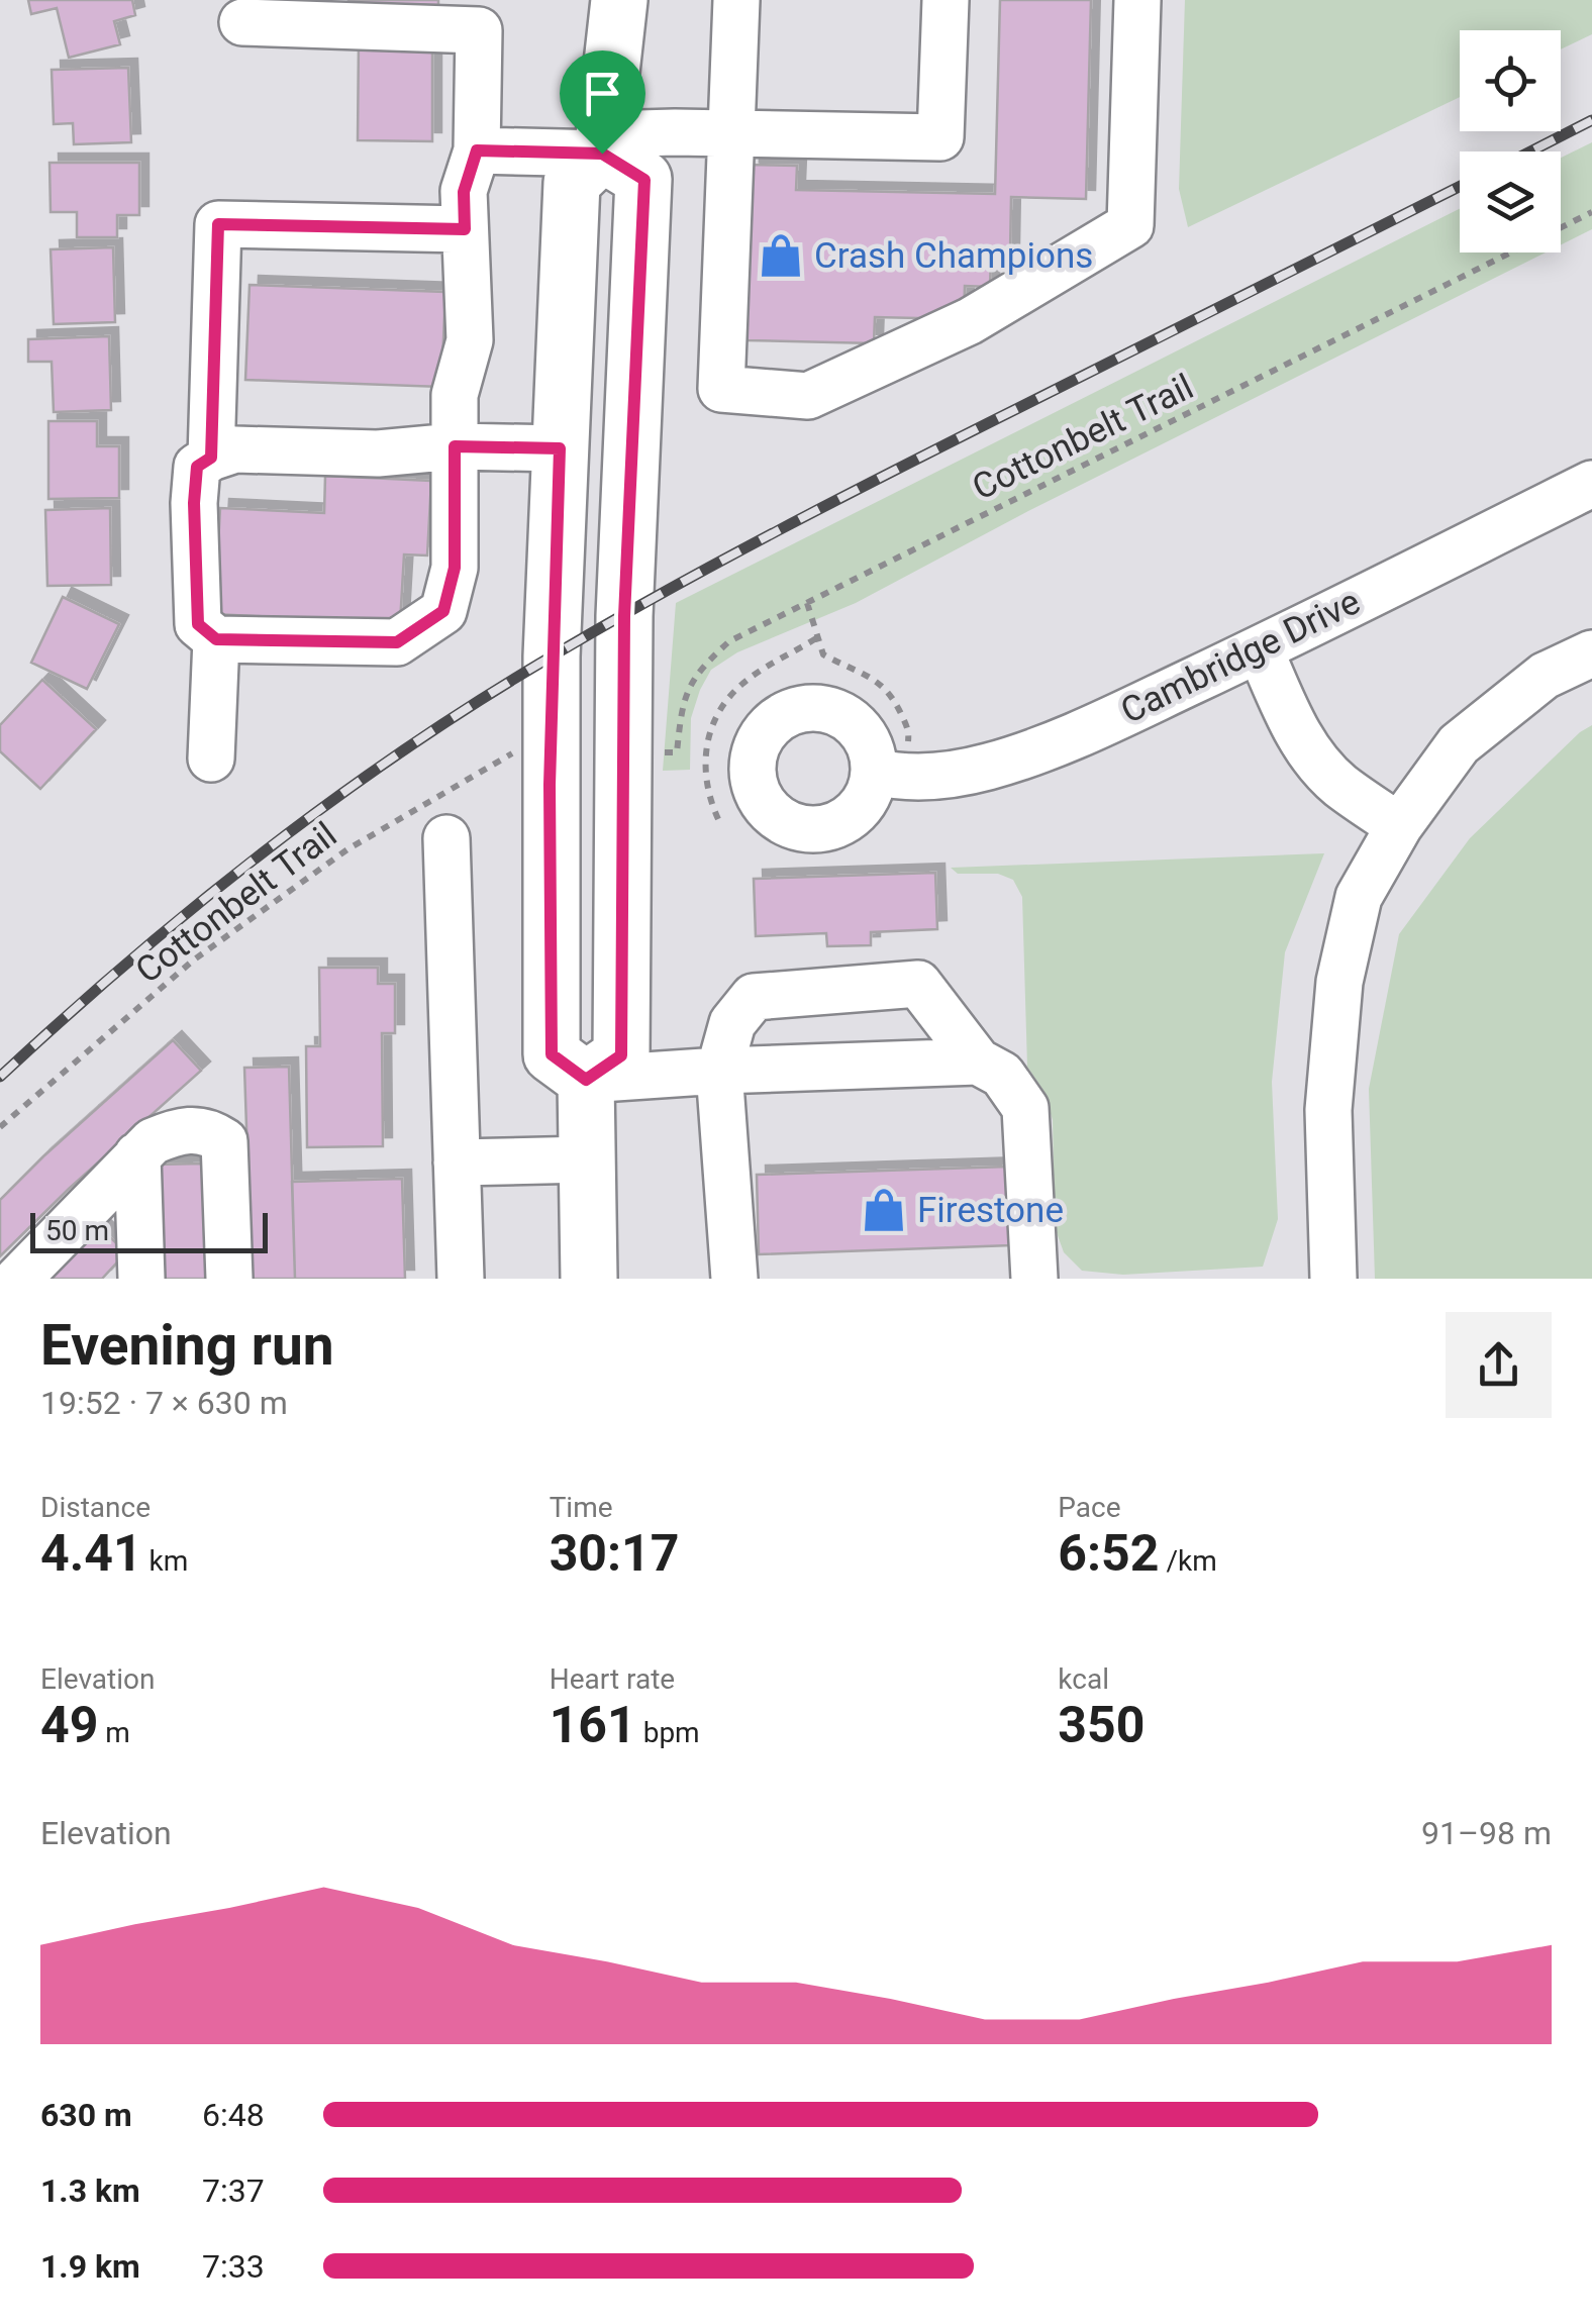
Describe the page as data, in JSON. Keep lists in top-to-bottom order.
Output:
{
  "streets": {
    "street": ["Cambridge Drive"],
    "path": ["Cottonbelt Trail"]
  },
  "places": {
    "shop": ["Crash Champions", "Firestone"]
  },
  "scale_bar": "50 m",
  "page": {
    "scale": "50 m",
    "heading": ["Evening run", "19:52 · 7 × 630 m"],
    "stats": [
      ["Distance", "4.41 km"],
      ["Time", "30:17"],
      ["Pace", "6:52 /km"],
      ["Elevation", "49 m"],
      ["Heart rate", "161 bpm"],
      ["kcal", "350"]
    ],
    "chart": ["Elevation", "91–98 m"],
    "list": [
      {
        "name": "630 m",
        "note": "6:48"
      },
      {
        "name": "1.3 km",
        "note": "7:37"
      },
      {
        "name": "1.9 km",
        "note": "7:33"
      }
    ]
  }
}
